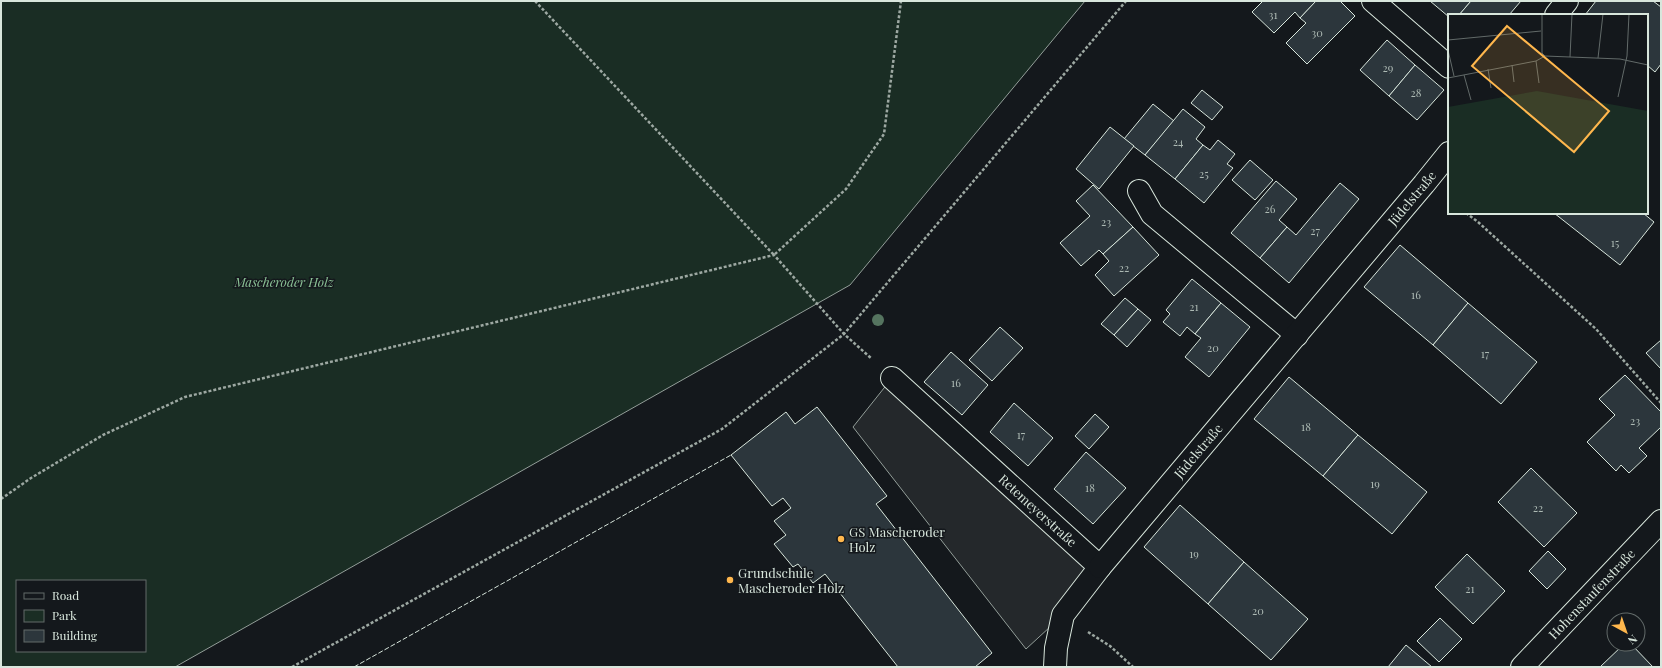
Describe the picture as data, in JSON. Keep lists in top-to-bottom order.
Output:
{
  "streets": {
    "street": ["Jüdelstraße", "Retemeyerstraße", "Hohenstaufenstraße"]
  },
  "crossings": [
    ["Jüdelstraße", "Retemeyerstraße"]
  ],
  "parks": ["Mascheroder Holz"],
  "places": ["GS Mascheroder Holz", "Grundschule Mascheroder Holz"],
  "house_numbers": [
    "31",
    "30",
    "29",
    "28",
    "24",
    "25",
    "26",
    "23",
    "27",
    "15",
    "22",
    "16",
    "21",
    "20",
    "17",
    "16",
    "23",
    "18",
    "17",
    "19",
    "18",
    "22",
    "19",
    "21",
    "20"
  ],
  "legend": ["Road", "Park", "Building"],
  "north": "bottom right"
}
